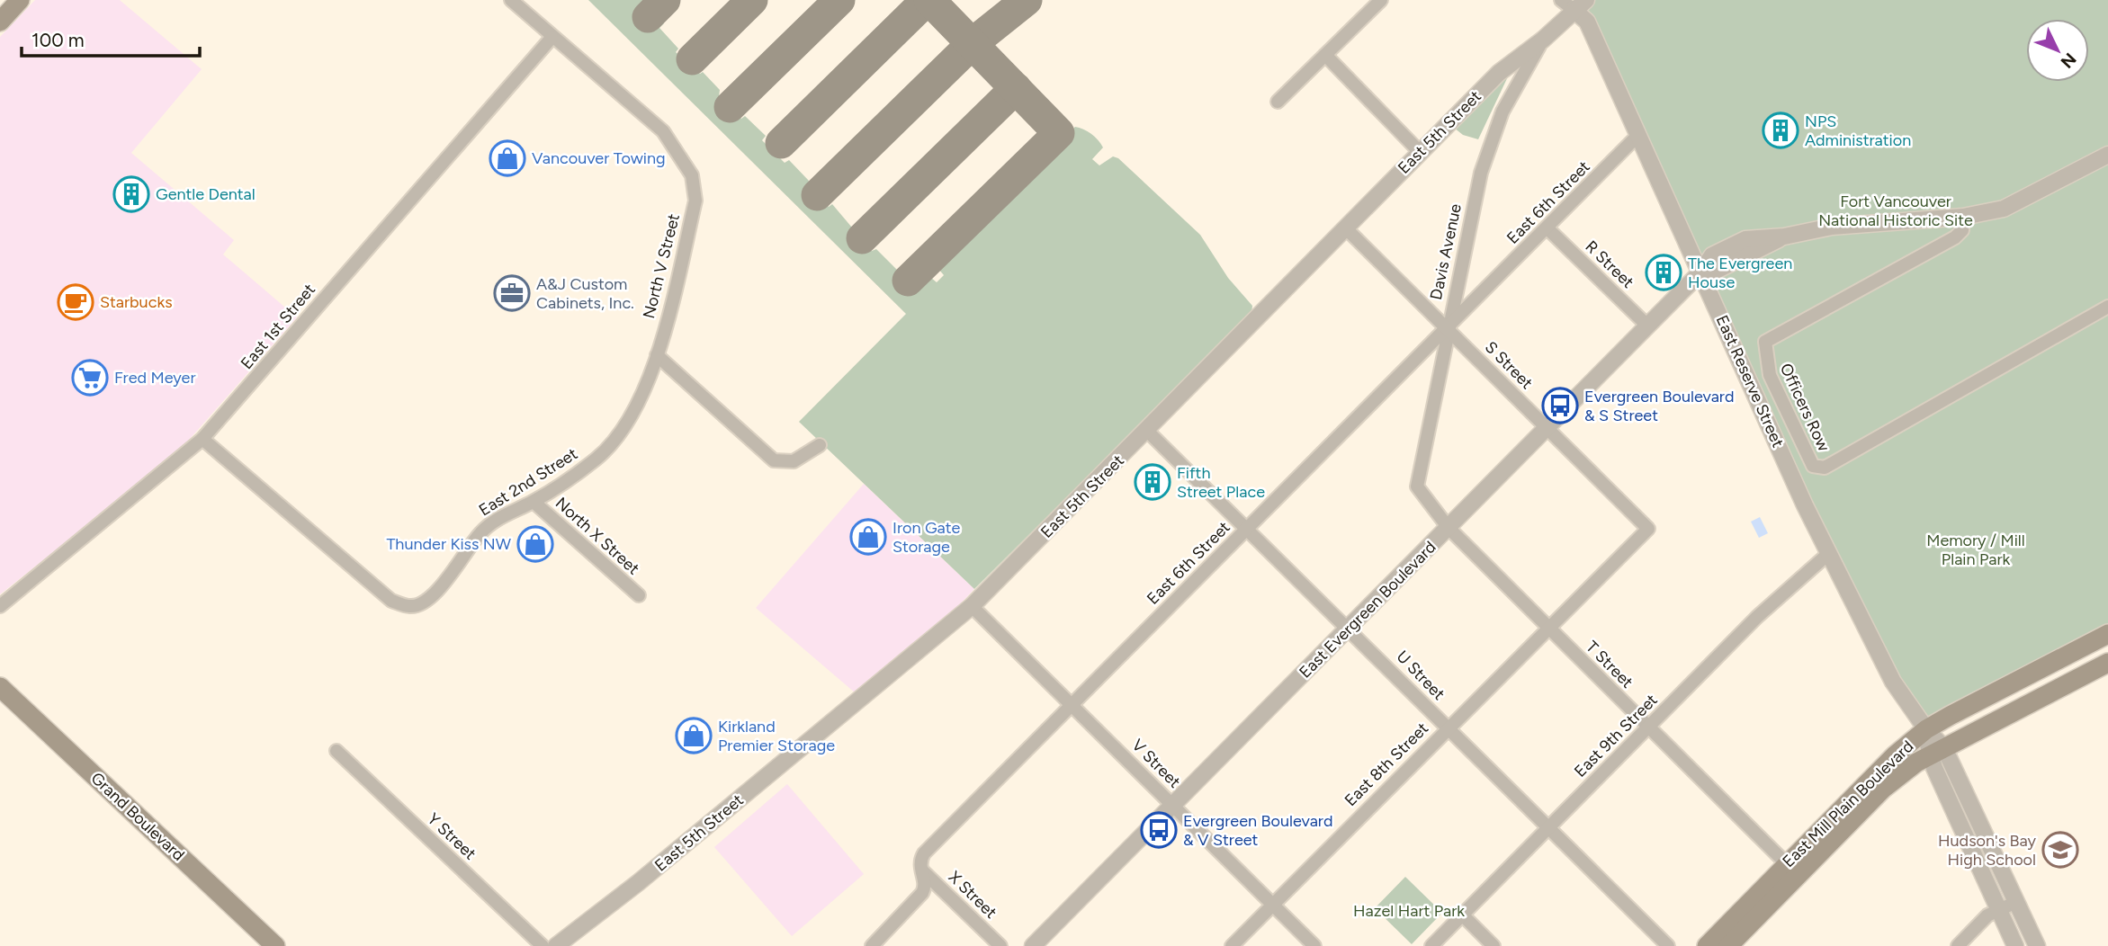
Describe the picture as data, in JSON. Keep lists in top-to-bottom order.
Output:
{
  "streets": {
    "main road": ["East Mill Plain Boulevard", "Grand Boulevard"],
    "street": [
      "East 5th Street",
      "East 6th Street",
      "Davis Avenue",
      "R Street",
      "North V Street",
      "East 1st Street",
      "S Street",
      "East Reserve Street",
      "Officers Row",
      "East 2nd Street",
      "North X Street",
      "East Evergreen Boulevard",
      "T Street",
      "U Street",
      "East 9th Street",
      "V Street",
      "East 8th Street",
      "Y Street",
      "X Street"
    ]
  },
  "crossings": [
    ["East 5th Street", "Davis Avenue"],
    ["East 5th Street", "S Street"],
    ["East 5th Street", "East Reserve Street"],
    ["East 5th Street", "U Street"],
    ["East 5th Street", "V Street"],
    ["East 6th Street", "Davis Avenue"],
    ["East 6th Street", "R Street"],
    ["East 6th Street", "S Street"],
    ["East 6th Street", "East Reserve Street"],
    ["East 6th Street", "U Street"],
    ["East 6th Street", "V Street"],
    ["East 6th Street", "X Street"],
    ["Davis Avenue", "S Street"],
    ["Davis Avenue", "T Street"],
    ["R Street", "East Evergreen Boulevard"],
    ["North V Street", "East 1st Street"],
    ["North V Street", "East 2nd Street"],
    ["East 1st Street", "East 2nd Street"],
    ["S Street", "East Evergreen Boulevard"],
    ["S Street", "East 8th Street"],
    ["East Reserve Street", "East Evergreen Boulevard"],
    ["East Reserve Street", "East 9th Street"],
    ["East Reserve Street", "East Mill Plain Boulevard"],
    ["Officers Row", "East Evergreen Boulevard"],
    ["East 2nd Street", "North X Street"],
    ["East Evergreen Boulevard", "T Street"],
    ["East Evergreen Boulevard", "U Street"],
    ["East Evergreen Boulevard", "V Street"],
    ["T Street", "East 9th Street"],
    ["T Street", "East 8th Street"],
    ["T Street", "East Mill Plain Boulevard"],
    ["U Street", "East 9th Street"],
    ["U Street", "East 8th Street"],
    ["V Street", "East 8th Street"]
  ],
  "parks": ["Fort Vancouver National Historic Site", "Memory / Mill Plain Park", "Hazel Hart Park"],
  "places": {
    "building": [
      "NPS Administration",
      "Gentle Dental",
      "The Evergreen House",
      "Fifth Street Place"
    ],
    "shop": [
      "Vancouver Towing",
      "Iron Gate Storage",
      "Thunder Kiss NW",
      "Kirkland Premier Storage"
    ],
    "office": ["A&J Custom Cabinets, Inc."],
    "cafe": ["Starbucks"],
    "supermarket": ["Fred Meyer"],
    "bus stop": ["Evergreen Boulevard & S Street", "Evergreen Boulevard & V Street"],
    "school or university": ["Hudson's Bay High School"]
  },
  "scale_bar": "100 m",
  "north": "bottom right"
}
